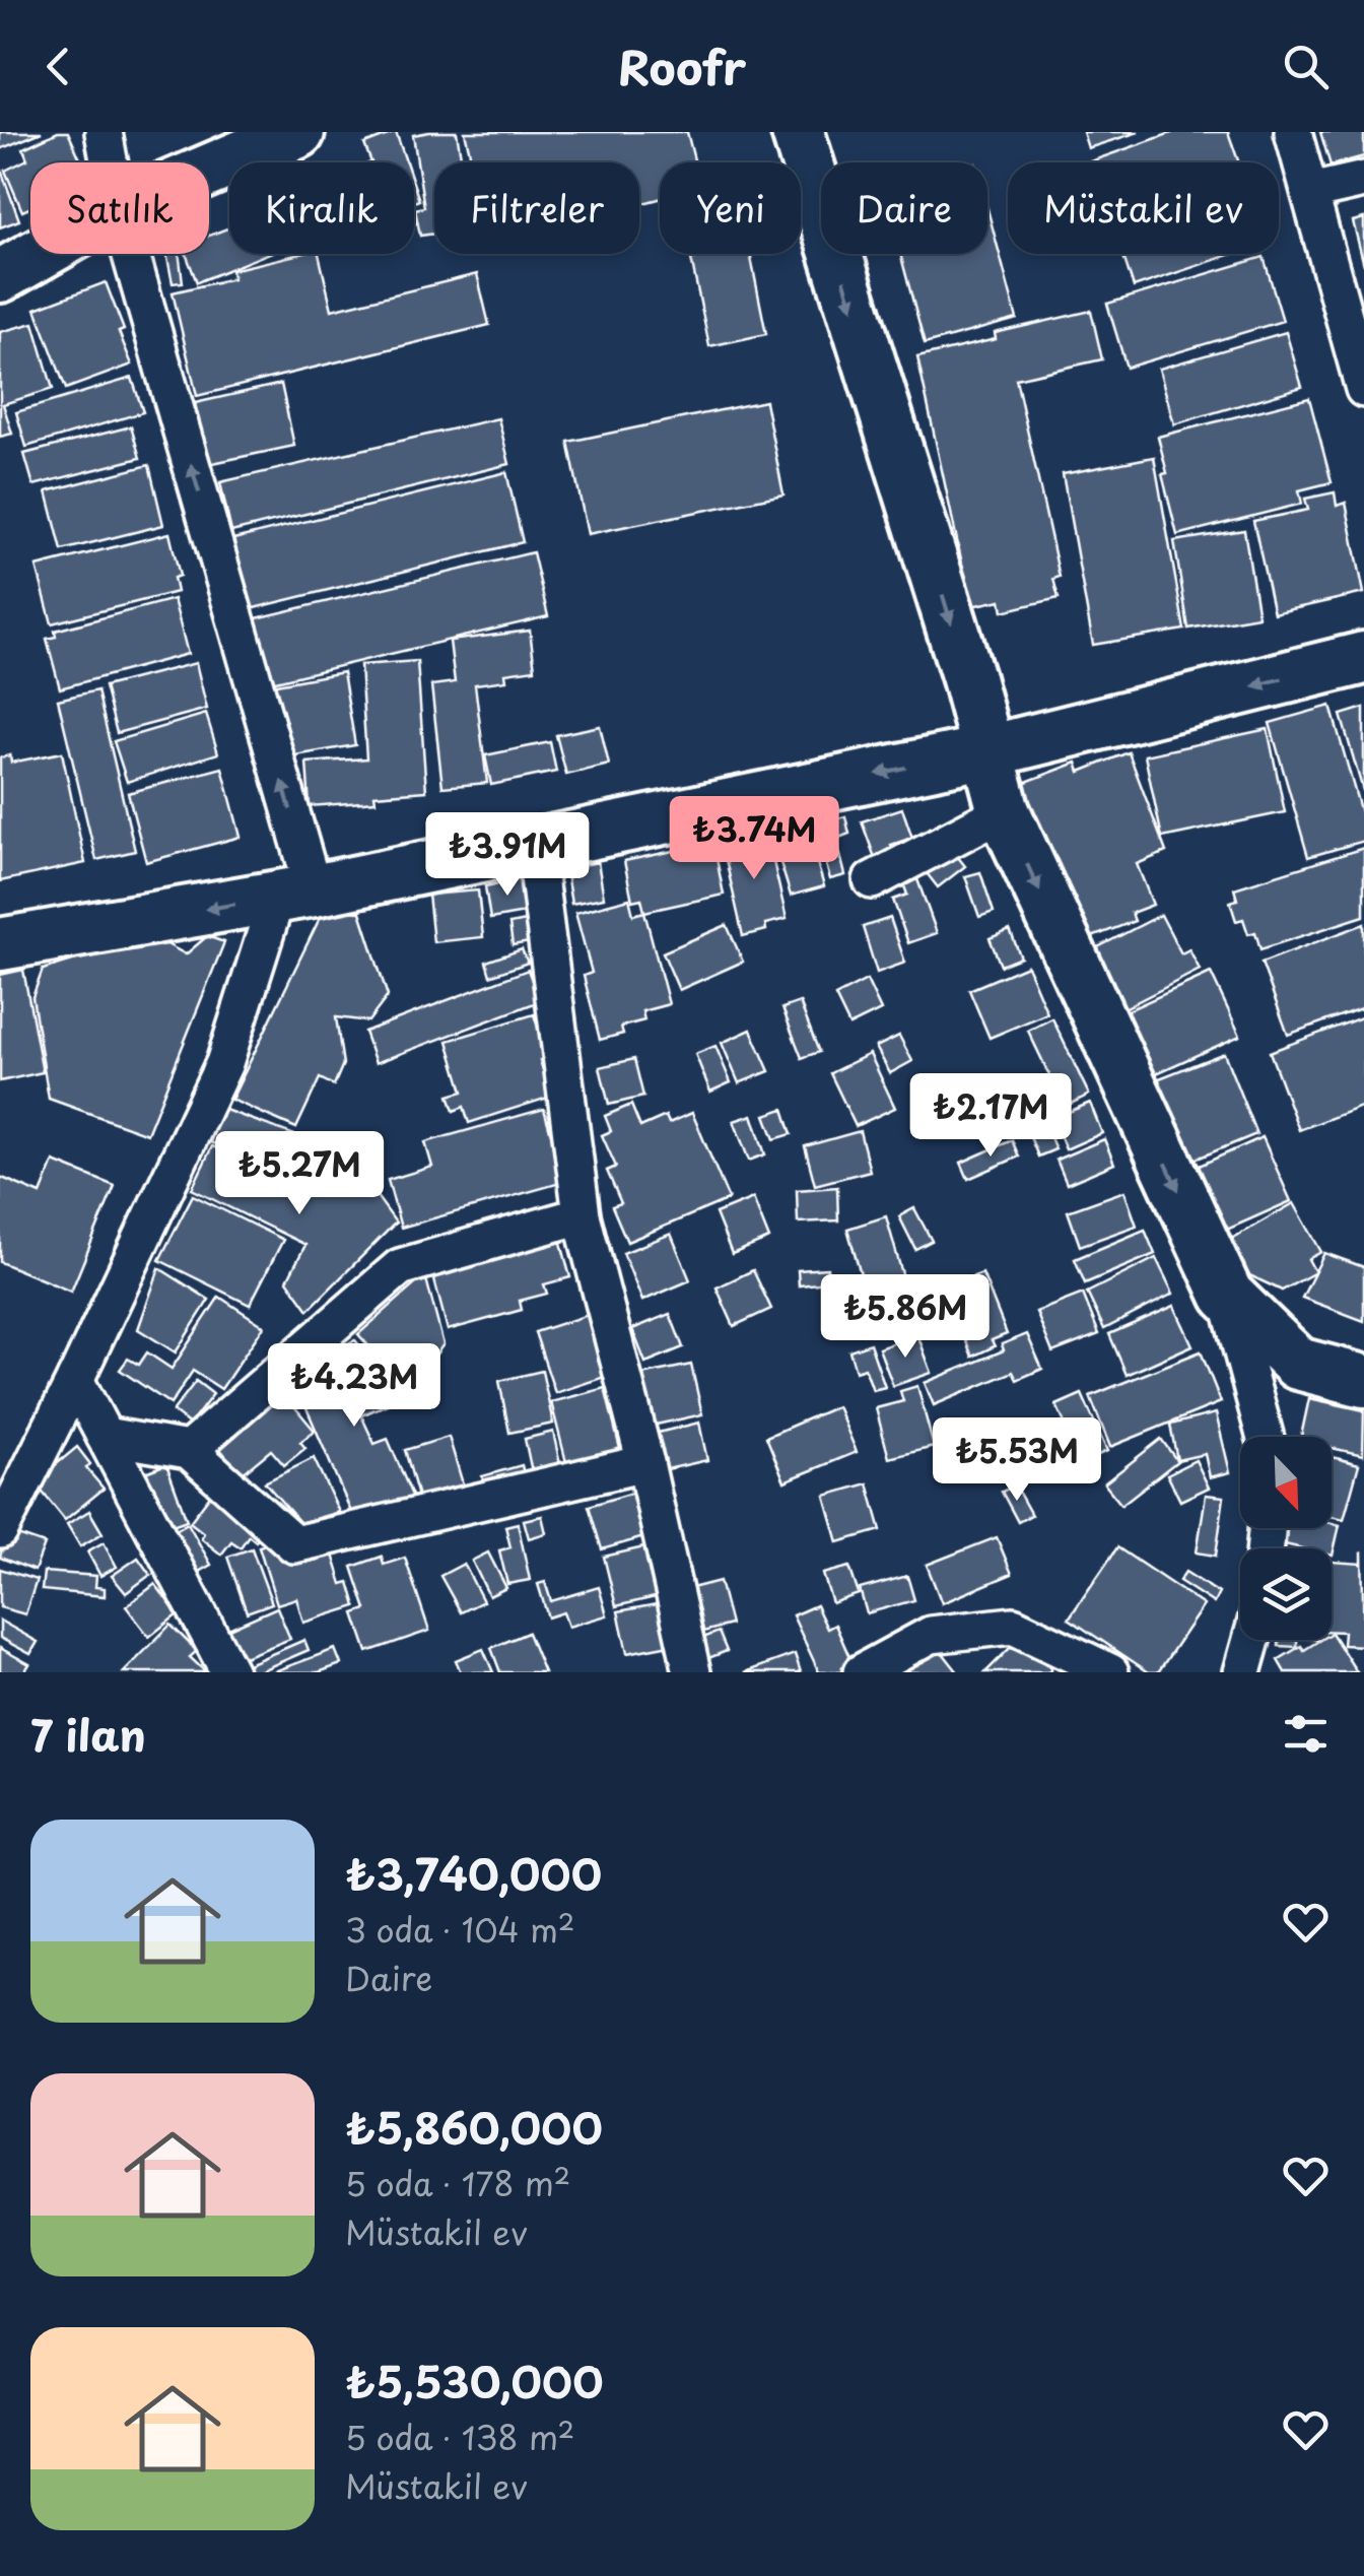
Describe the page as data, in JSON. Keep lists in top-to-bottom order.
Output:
{
  "north": "bottom right",
  "page": {
    "header": "Roofr",
    "chip": [
      "Satılık",
      "Kiralık",
      "Filtreler",
      "Yeni",
      "Daire",
      "Müstakil ev"
    ],
    "price": [
      "₺3.74M",
      "₺3.91M",
      "₺2.17M",
      "₺5.27M",
      "₺5.86M",
      "₺4.23M",
      "₺5.53M"
    ],
    "heading": "7 ilan",
    "list": [
      {
        "name": "₺3,740,000",
        "note": "3 oda · 104 m² · Daire"
      },
      {
        "name": "₺5,860,000",
        "note": "5 oda · 178 m² · Müstakil ev"
      },
      {
        "name": "₺5,530,000",
        "note": "5 oda · 138 m² · Müstakil ev"
      }
    ]
  }
}
